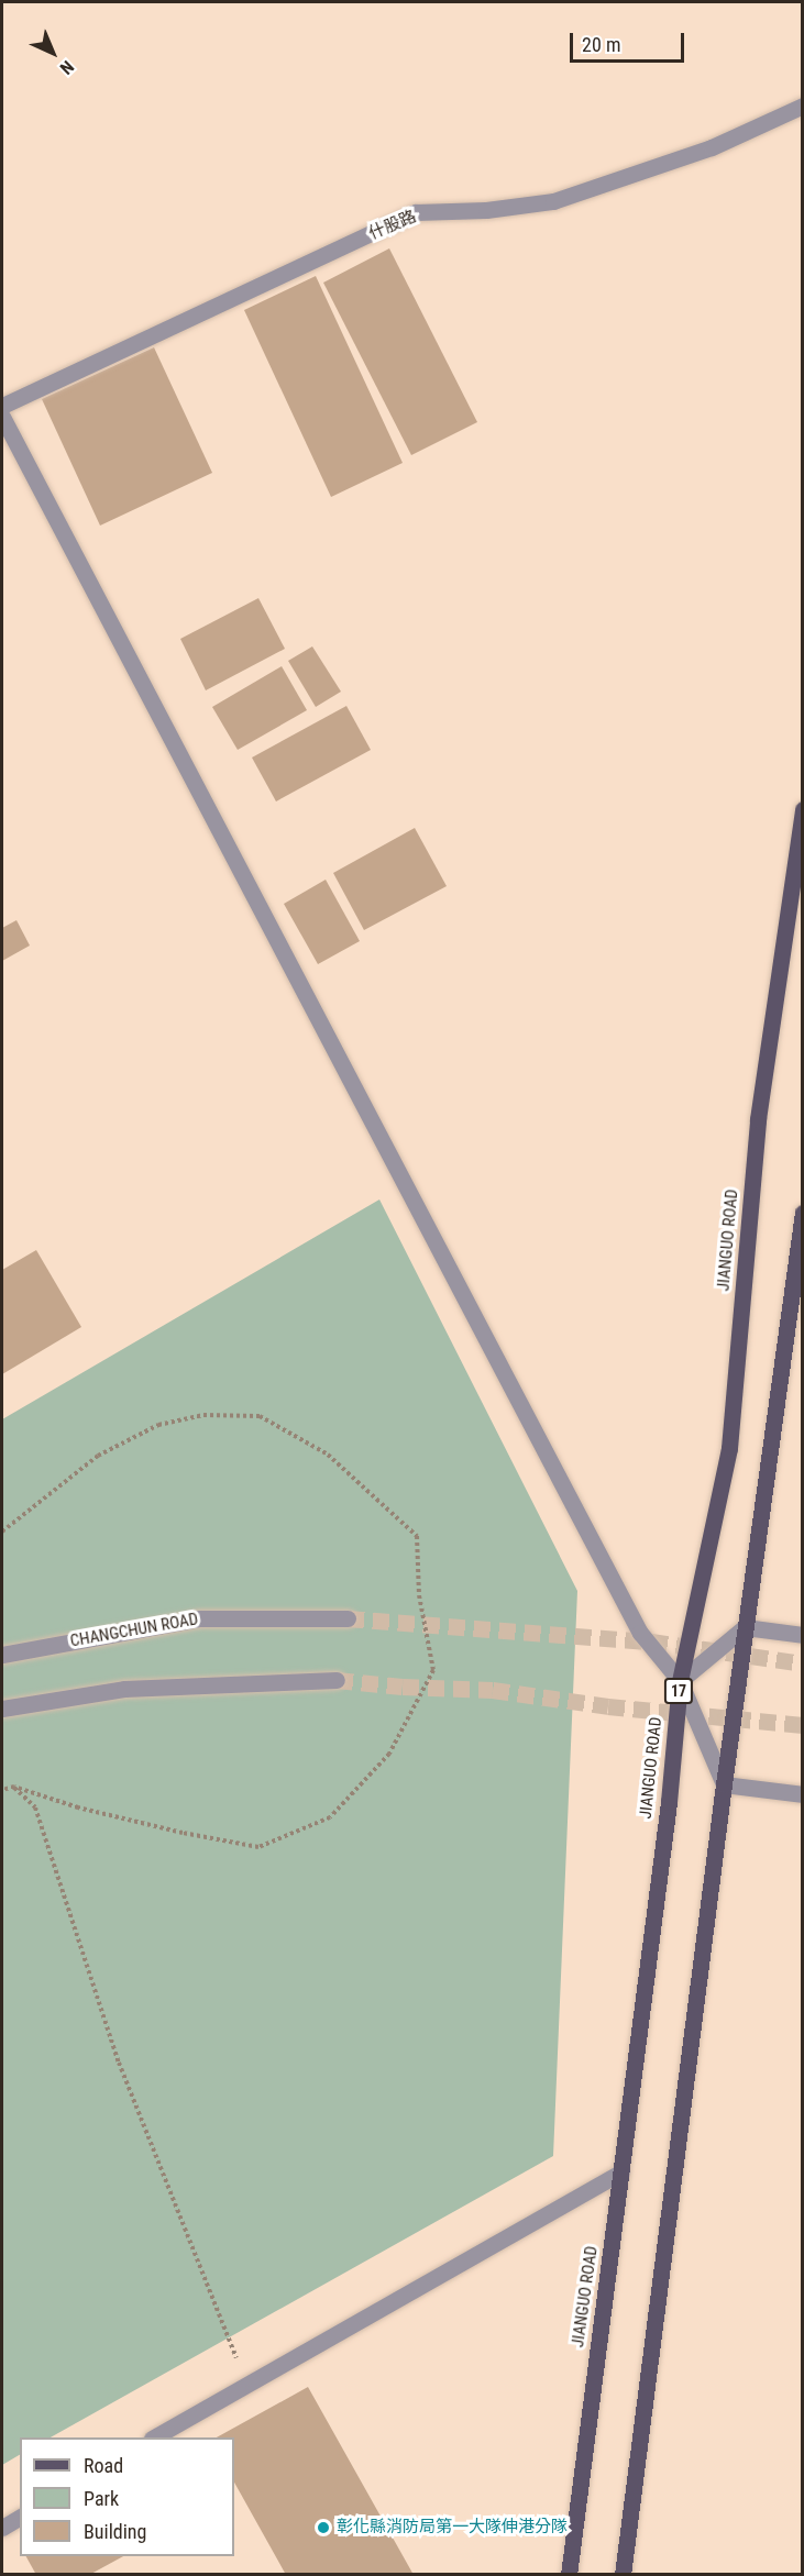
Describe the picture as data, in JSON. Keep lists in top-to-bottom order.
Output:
{
  "streets": {
    "main road": ["JIANGUO ROAD", "17"],
    "street": ["什股路", "CHANGCHUN ROAD"]
  },
  "places": ["彰化縣消防局第一大隊伸港分隊"],
  "legend": ["Road", "Park", "Building"],
  "scale_bar": "20 m",
  "north": "bottom right"
}
